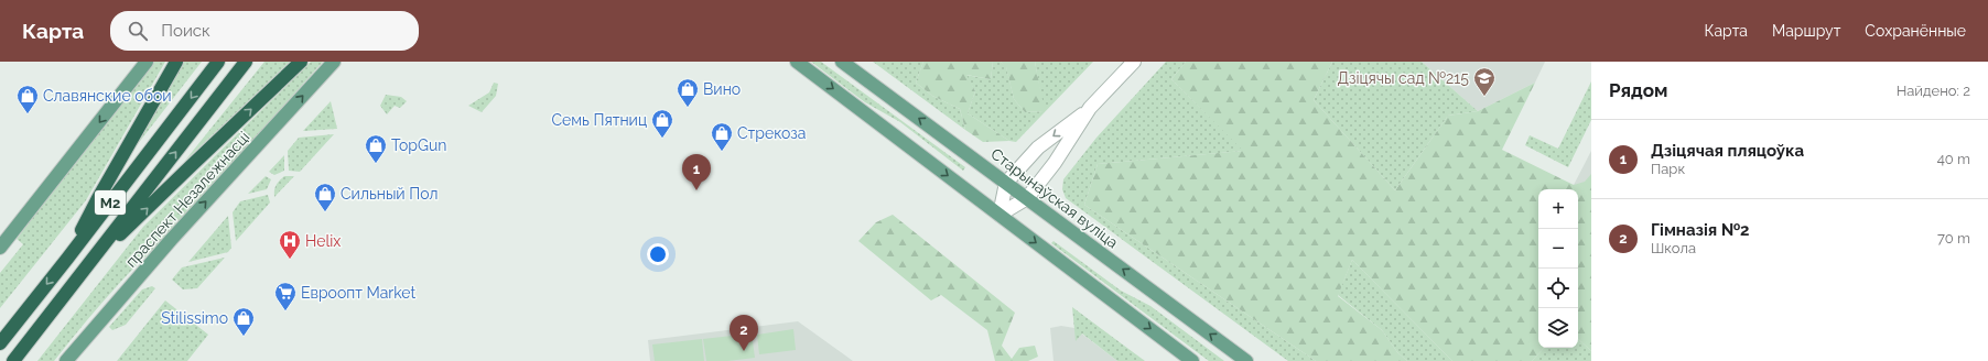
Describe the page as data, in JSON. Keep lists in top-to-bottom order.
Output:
{
  "streets": {
    "highway": ["праспект Незалежнасці", "М2"],
    "main road": ["Старынаўская вуліца"]
  },
  "places": {
    "school or university": ["Дзіцячы сад №215"],
    "shop": [
      "Вино",
      "Славянские обои",
      "Семь Пятниц",
      "Стрекоза",
      "TopGun",
      "Сильный Пол",
      "Stilissimo"
    ],
    "hospital": ["Helix"],
    "supermarket": ["Евроопт Market"]
  },
  "page": {
    "header": "Карта",
    "search": "Поиск",
    "nav": ["Карта", "Маршрут", "Сохранённые"],
    "heading": ["Рядом", "Найдено: 2"],
    "list": [
      {
        "mark": "1",
        "name": "Дзіцячая пляцоўка",
        "note": "Парк",
        "value": "40 m"
      },
      {
        "mark": "2",
        "name": "Гімназія №2",
        "note": "Школа",
        "value": "70 m"
      }
    ],
    "pins": ["1", "2"],
    "map_buttons": ["+", "−"]
  }
}
